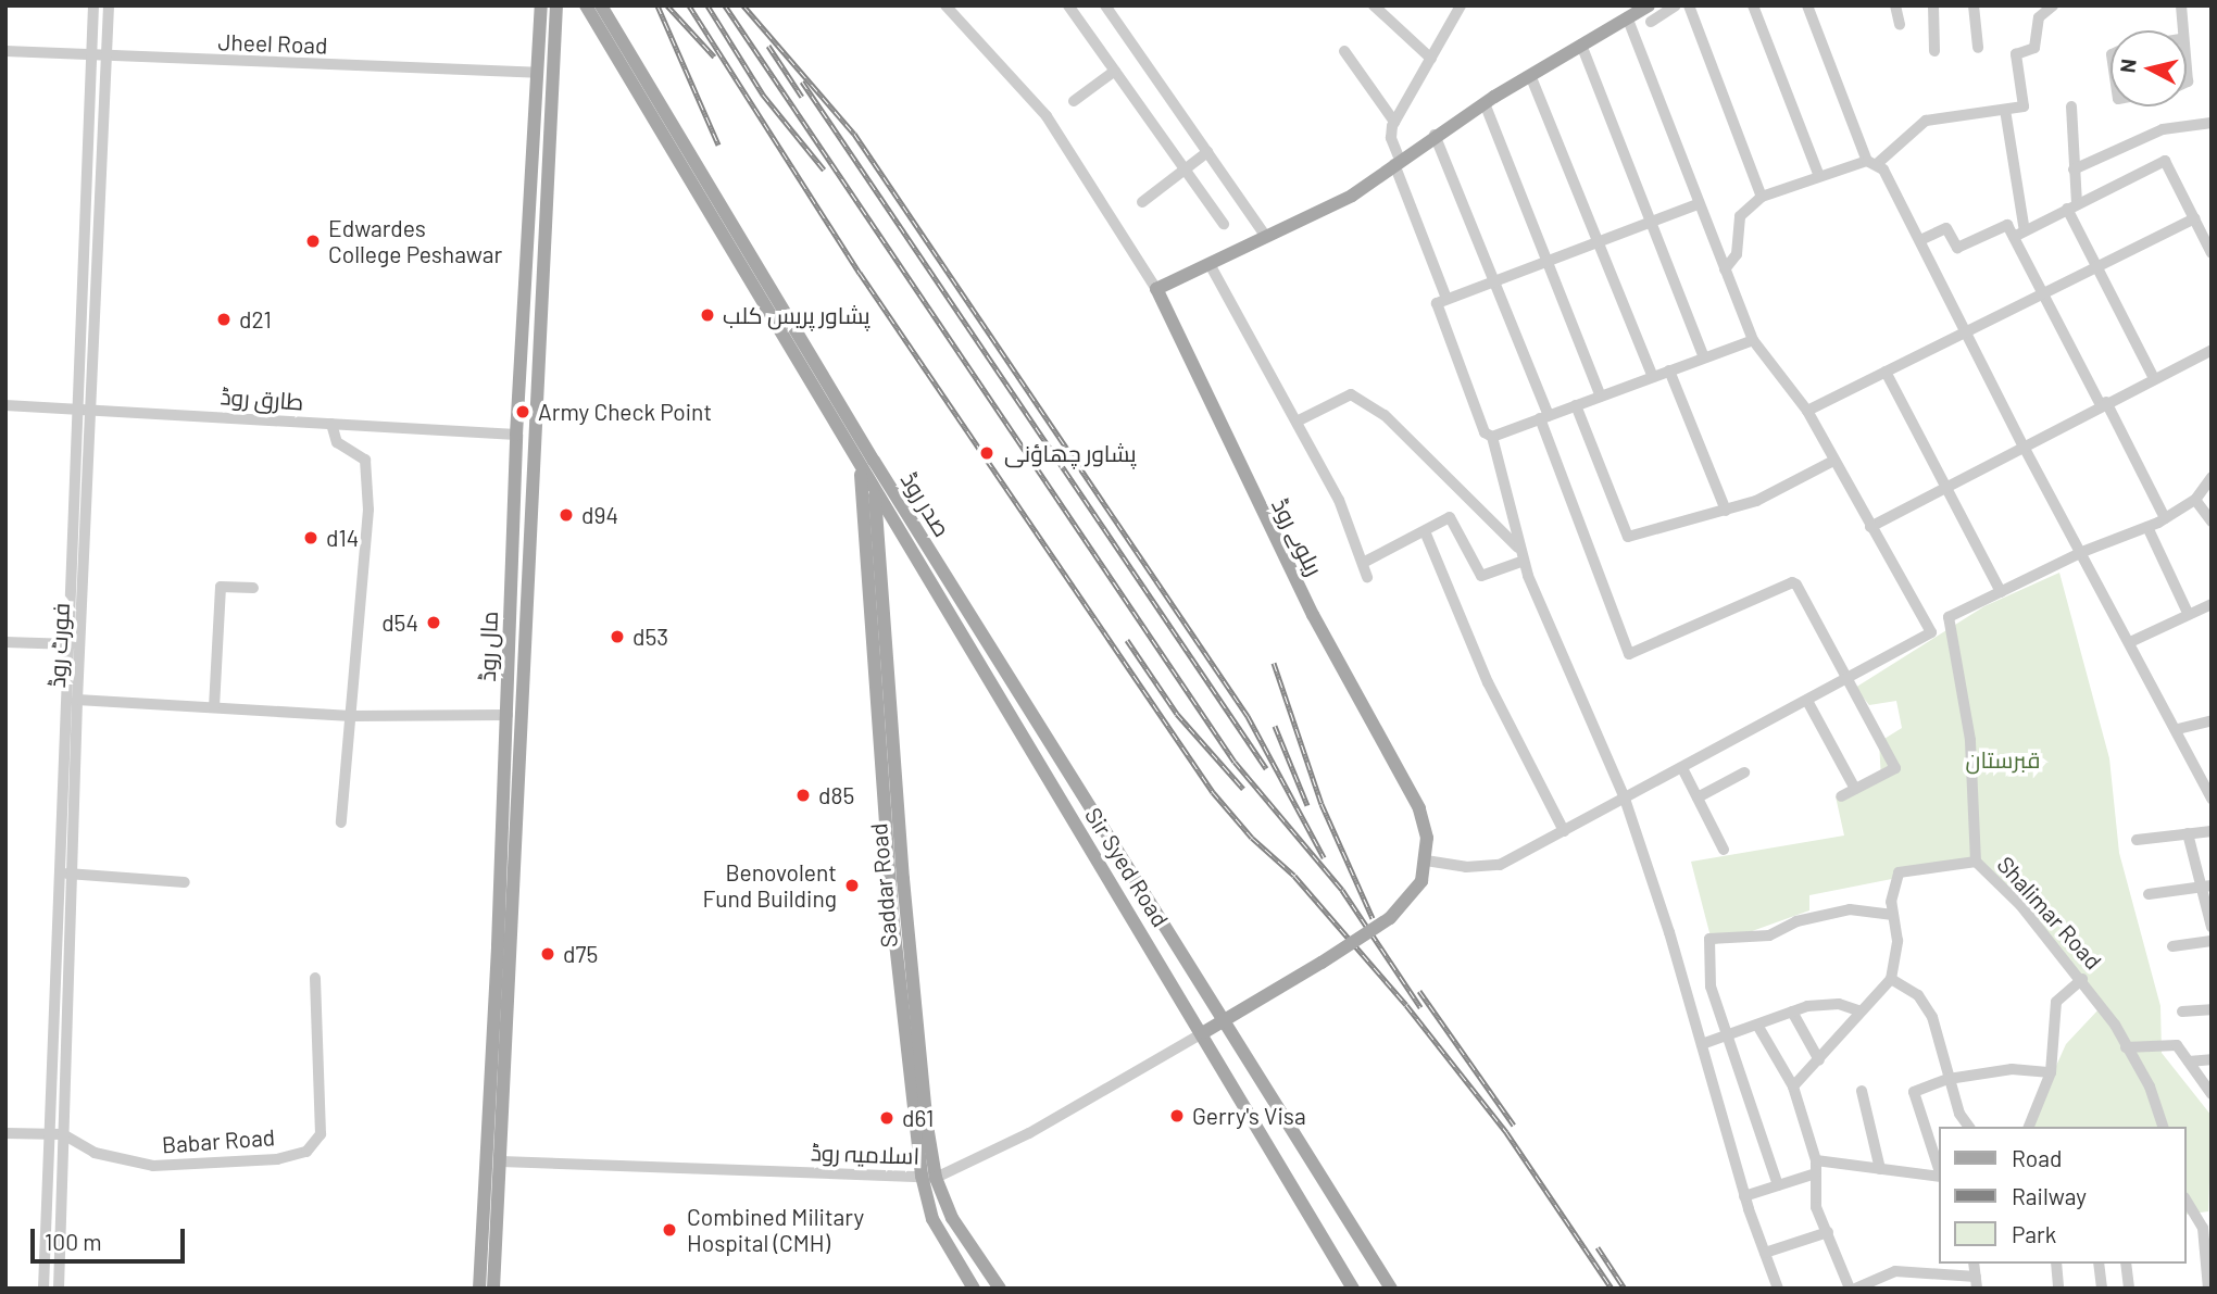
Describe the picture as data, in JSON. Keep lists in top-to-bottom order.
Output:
{
  "streets": {
    "main road": [
      "صدر روڈ",
      "ریلوے روڈ",
      "مال روڈ",
      "Sir Syed Road",
      "Saddar Road"
    ],
    "street": [
      "Jheel Road",
      "طارق روڈ",
      "فورٹ روڈ",
      "Shalimar Road",
      "Babar Road",
      "اسلامیہ روڈ"
    ]
  },
  "crossings": [
    ["Jheel Road", "فورٹ روڈ"],
    ["Jheel Road", "مال روڈ"],
    ["طارق روڈ", "فورٹ روڈ"],
    ["طارق روڈ", "مال روڈ"],
    ["صدر روڈ", "ریلوے روڈ"],
    ["صدر روڈ", "Saddar Road"],
    ["ریلوے روڈ", "Sir Syed Road"],
    ["ریلوے روڈ", "اسلامیہ روڈ"],
    ["فورٹ روڈ", "Babar Road"],
    ["مال روڈ", "اسلامیہ روڈ"],
    ["Sir Syed Road", "Saddar Road"],
    ["Sir Syed Road", "اسلامیہ روڈ"],
    ["Saddar Road", "اسلامیہ روڈ"]
  ],
  "parks": ["قبرستان"],
  "places": [
    "Edwardes College Peshawar",
    "پشاور پریس کلب",
    "d21",
    "Army Check Point",
    "پشاور چھاؤنی",
    "d94",
    "d14",
    "d54",
    "d53",
    "d85",
    "Benovolent Fund Building",
    "d75",
    "Gerry's Visa",
    "d61",
    "Combined Military Hospital (CMH)"
  ],
  "legend": ["Road", "Railway", "Park"],
  "scale_bar": "100 m",
  "north": "left"
}
